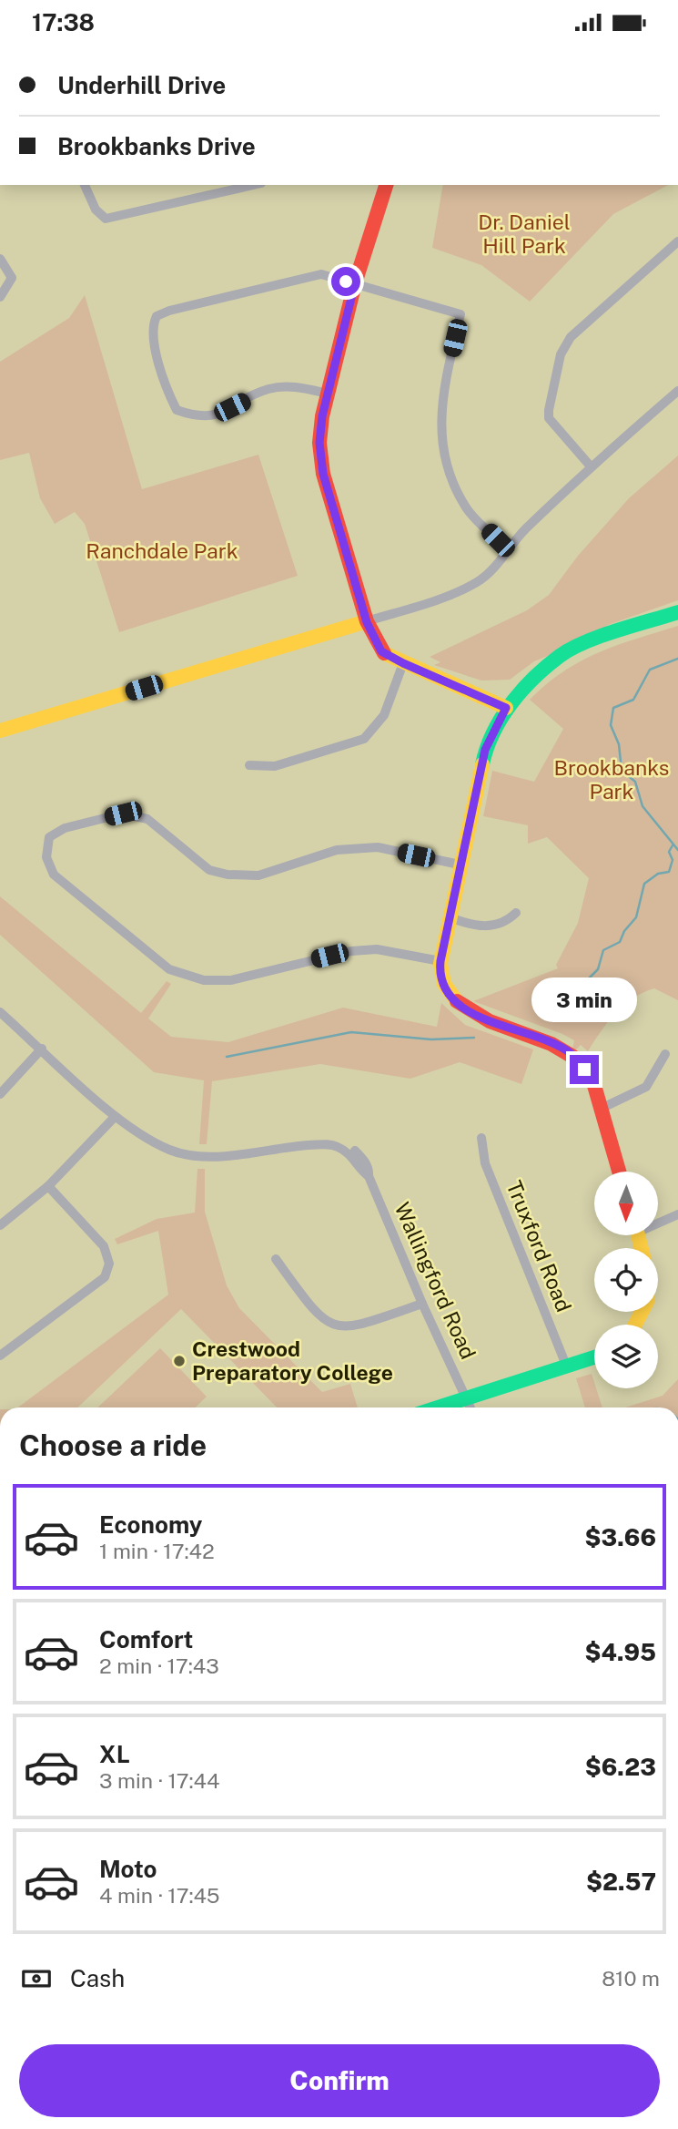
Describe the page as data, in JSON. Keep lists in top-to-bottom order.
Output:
{
  "streets": {
    "street": ["Truxford Road", "Wallingford Road"]
  },
  "parks": ["Dr. Daniel Hill Park", "Ranchdale Park", "Brookbanks Park"],
  "places": ["Crestwood Preparatory College"],
  "north": "bottom",
  "page": {
    "status": "17:38",
    "banner": ["Underhill Drive", "Brookbanks Drive"],
    "bubble": "3 min",
    "heading": "Choose a ride",
    "list": [
      {
        "name": "Economy",
        "note": "1 min · 17:42",
        "value": "$3.66"
      },
      {
        "name": "Comfort",
        "note": "2 min · 17:43",
        "value": "$4.95"
      },
      {
        "name": "XL",
        "note": "3 min · 17:44",
        "value": "$6.23"
      },
      {
        "name": "Moto",
        "note": "4 min · 17:45",
        "value": "$2.57"
      }
    ],
    "pay": ["Cash", "810 m"],
    "buttons": "Confirm"
  }
}
